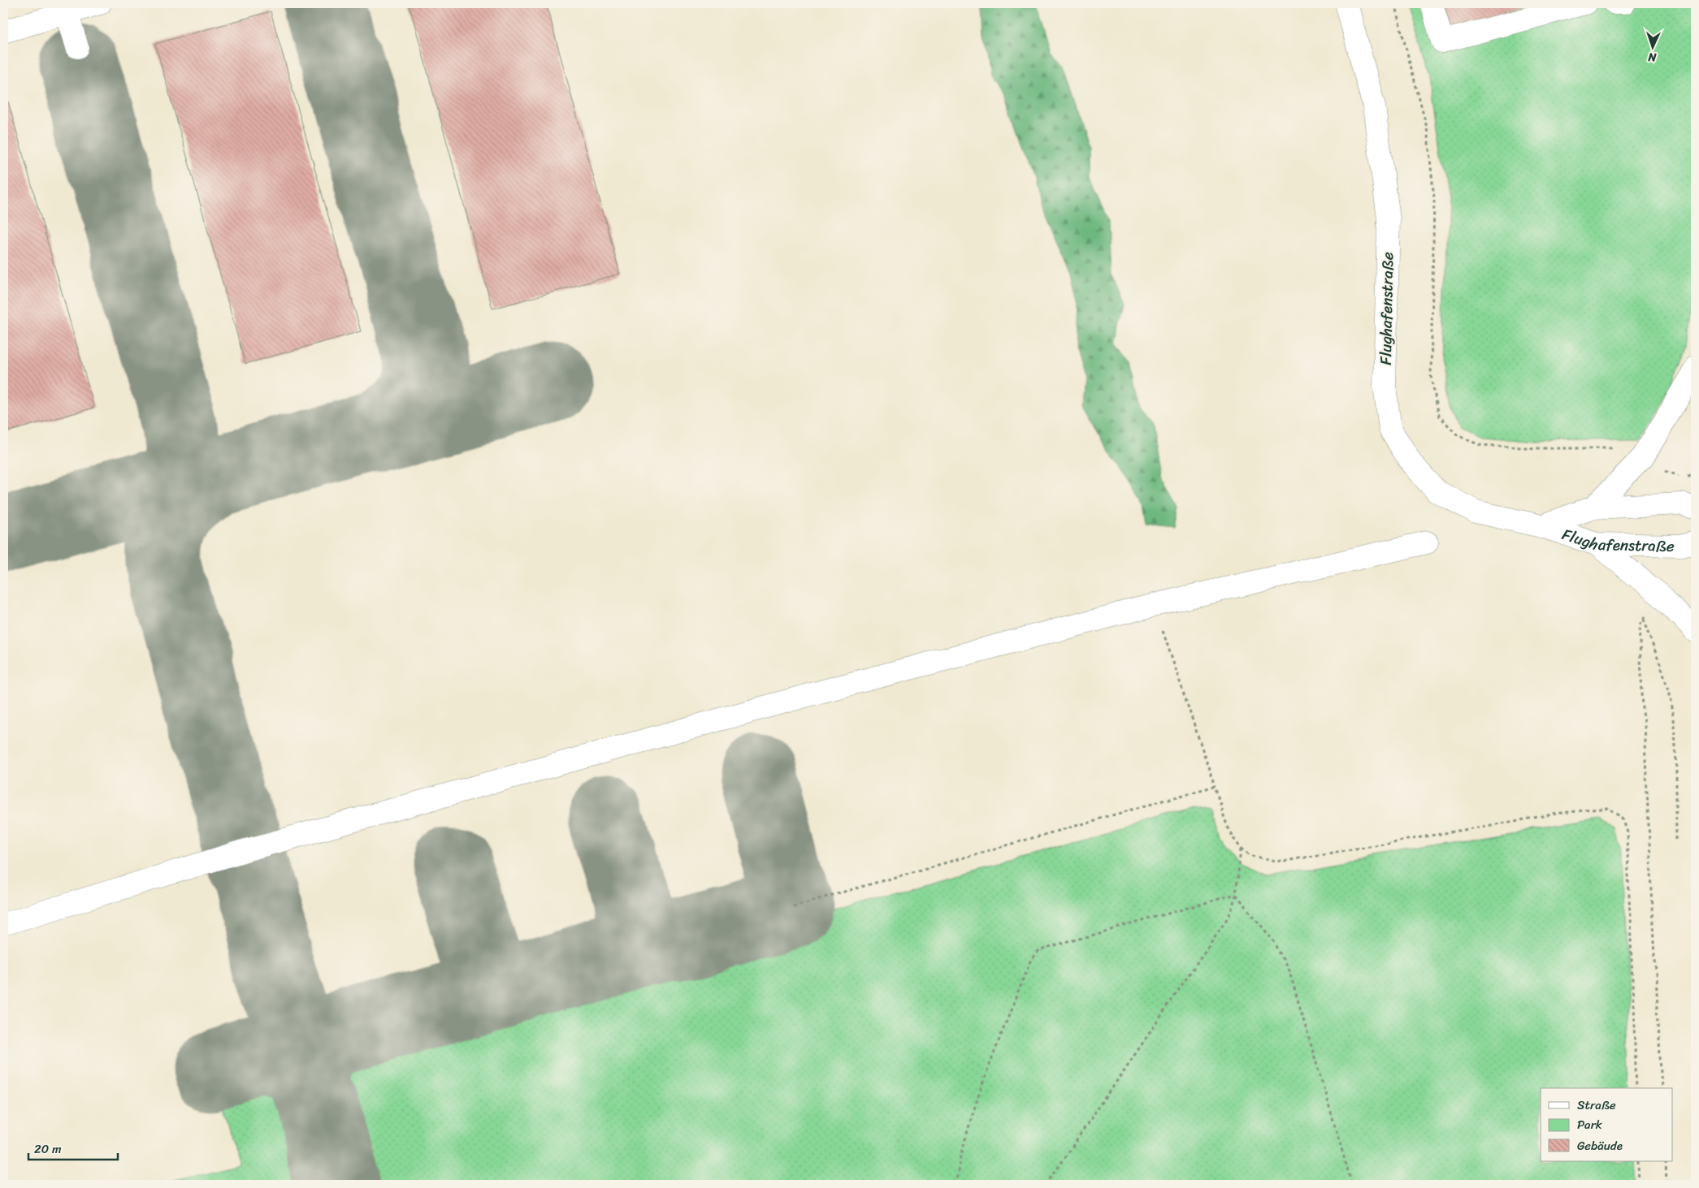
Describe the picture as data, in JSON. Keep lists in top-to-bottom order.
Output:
{
  "streets": {
    "street": ["Flughafenstraße"]
  },
  "legend": ["Straße", "Park", "Gebäude"],
  "scale_bar": "20 m",
  "north": "bottom"
}
